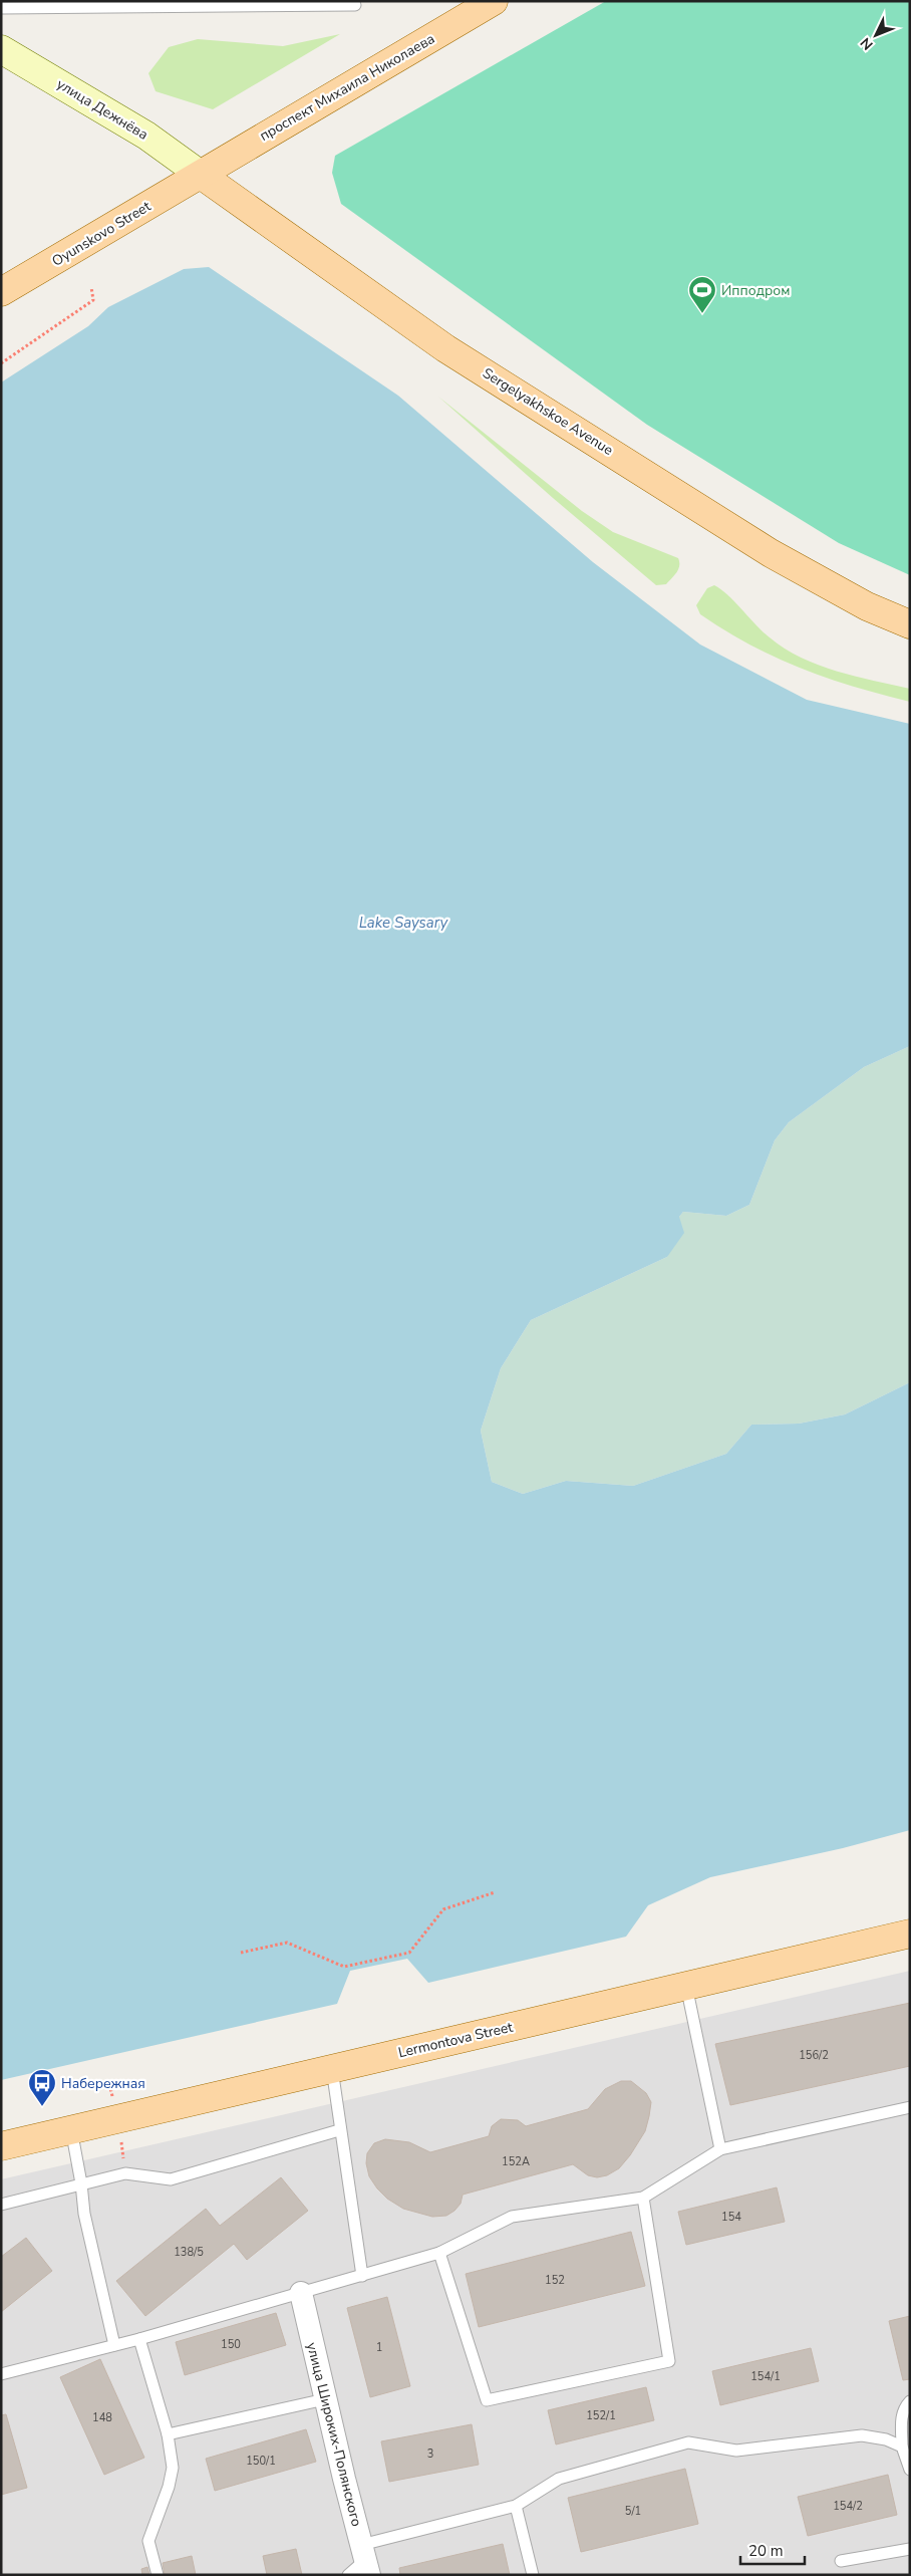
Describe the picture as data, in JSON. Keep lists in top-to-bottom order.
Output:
{
  "streets": {
    "main road": [
      "проспект Михаила Николаева",
      "улица Дежнёва",
      "Oyunskovo Street",
      "Sergelyakhskoe Avenue",
      "Lermontova Street"
    ],
    "street": ["улица Широких-Полянского"]
  },
  "crossings": [
    ["проспект Михаила Николаева", "улица Дежнёва"],
    ["проспект Михаила Николаева", "Oyunskovo Street"],
    ["проспект Михаила Николаева", "Sergelyakhskoe Avenue"],
    ["улица Дежнёва", "Oyunskovo Street"],
    ["улица Дежнёва", "Sergelyakhskoe Avenue"],
    ["Oyunskovo Street", "Sergelyakhskoe Avenue"]
  ],
  "water": ["Lake Saysary"],
  "places": {
    "sports": ["Ипподром"],
    "bus stop": ["Набережная"]
  },
  "house_numbers": [
    "156/2",
    "152А",
    "154",
    "138/5",
    "152",
    "150",
    "1",
    "154/1",
    "152/1",
    "148",
    "3",
    "150/1",
    "154/2",
    "5/1"
  ],
  "scale_bar": "20 m",
  "north": "bottom left"
}
